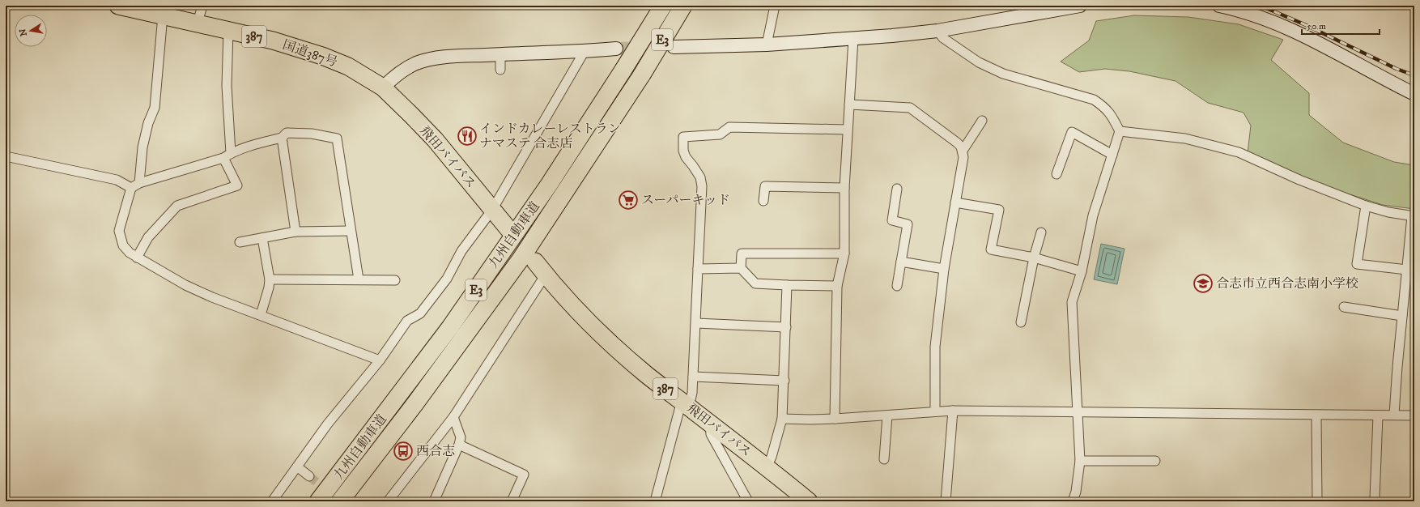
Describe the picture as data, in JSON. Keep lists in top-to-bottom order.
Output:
{
  "streets": {
    "highway": [
      "387",
      "E3",
      "国道387号",
      "飛田バイパス",
      "九州自動車道"
    ]
  },
  "crossings": [
    ["国道387号", "飛田バイパス"]
  ],
  "places": {
    "restaurant": ["インドカレーレストラン ナマステ 合志店"],
    "supermarket": ["スーパーキッド"],
    "school or university": ["合志市立西合志南小学校"],
    "bus stop": ["西合志"]
  },
  "scale_bar": "50 m",
  "north": "left"
}
